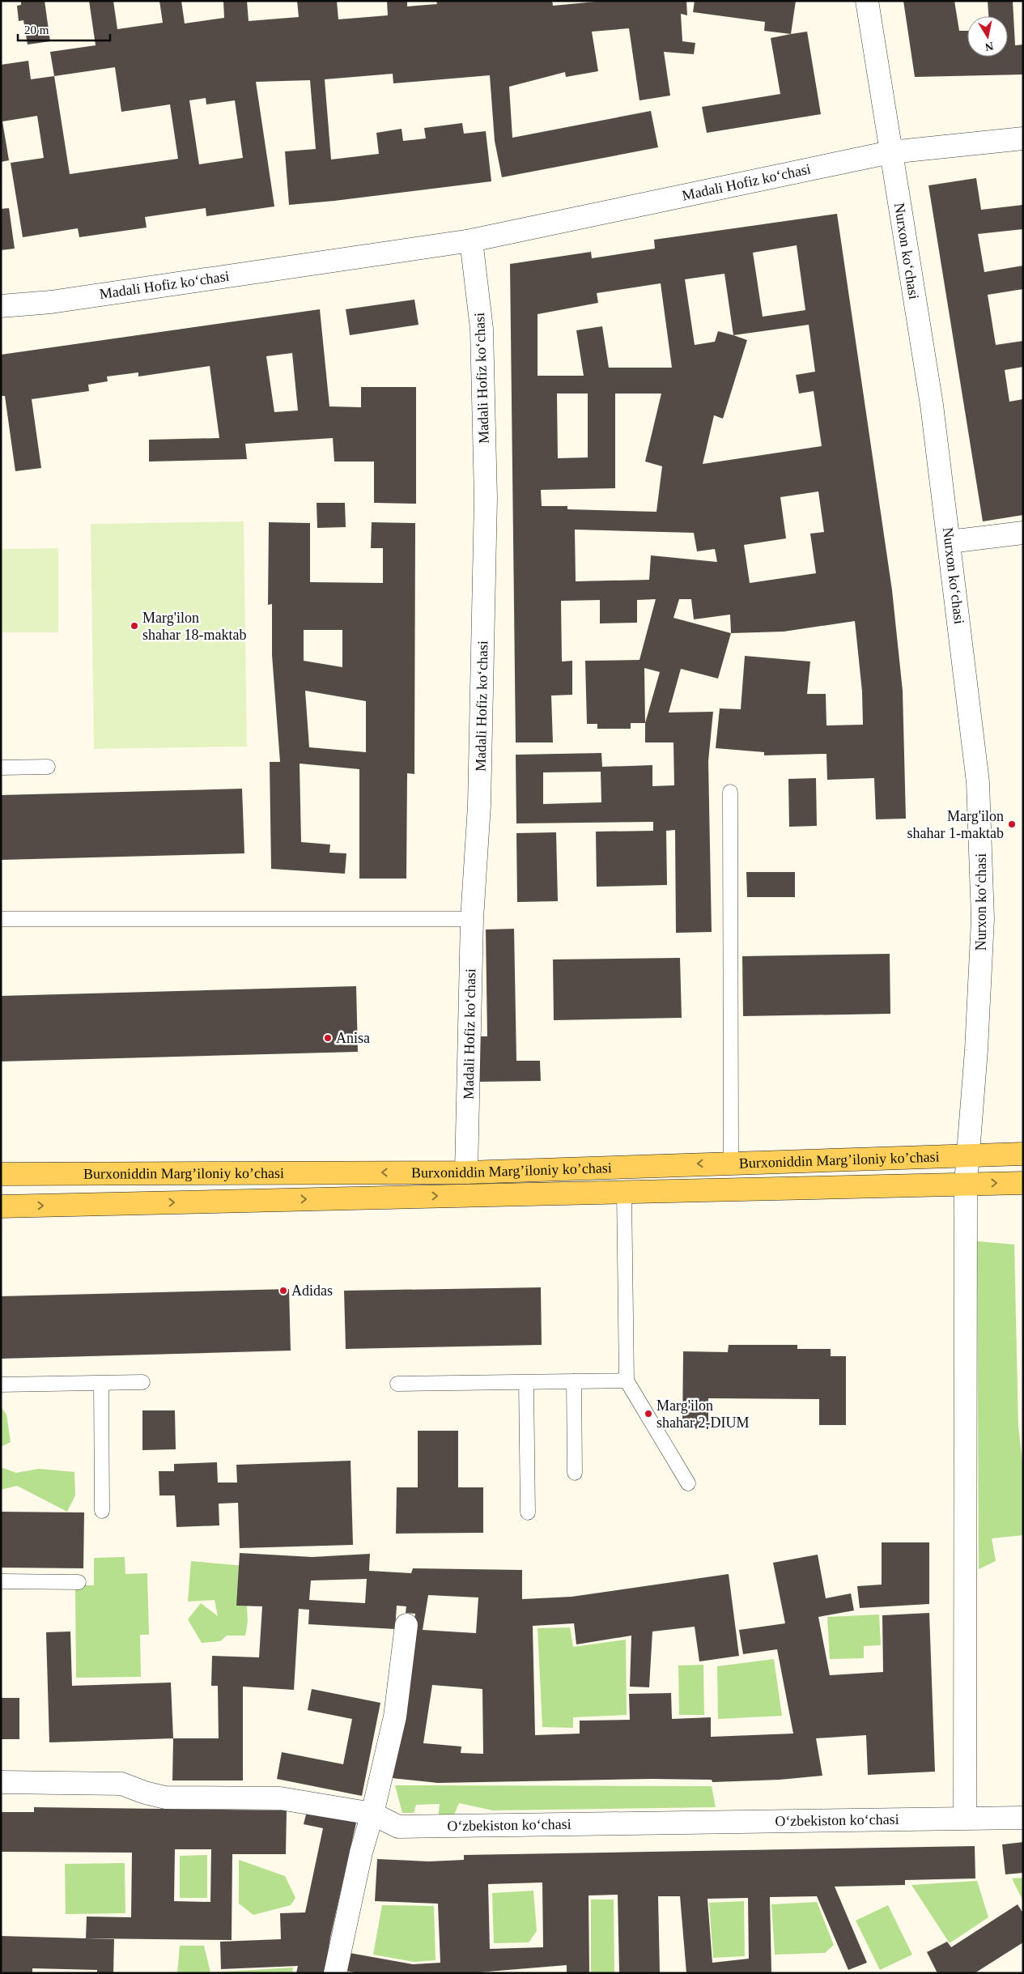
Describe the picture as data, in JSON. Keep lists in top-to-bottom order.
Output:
{
  "streets": {
    "main road": ["Burxoniddin Marg’iloniy ko’chasi"],
    "street": ["Madali Hofiz koʻchasi", "Nurxon koʻchasi", "Oʻzbekiston koʻchasi"]
  },
  "crossings": [
    ["Madali Hofiz koʻchasi", "Nurxon koʻchasi"],
    ["Madali Hofiz koʻchasi", "Burxoniddin Marg’iloniy ko’chasi"],
    ["Nurxon koʻchasi", "Burxoniddin Marg’iloniy ko’chasi"],
    ["Nurxon koʻchasi", "Oʻzbekiston koʻchasi"]
  ],
  "places": [
    "Marg'ilon shahar 18-maktab",
    "Marg'ilon shahar 1-maktab",
    "Anisa",
    "Adidas",
    "Marg'ilon shahar 2-DIUM"
  ],
  "scale_bar": "20 m",
  "north": "bottom"
}
